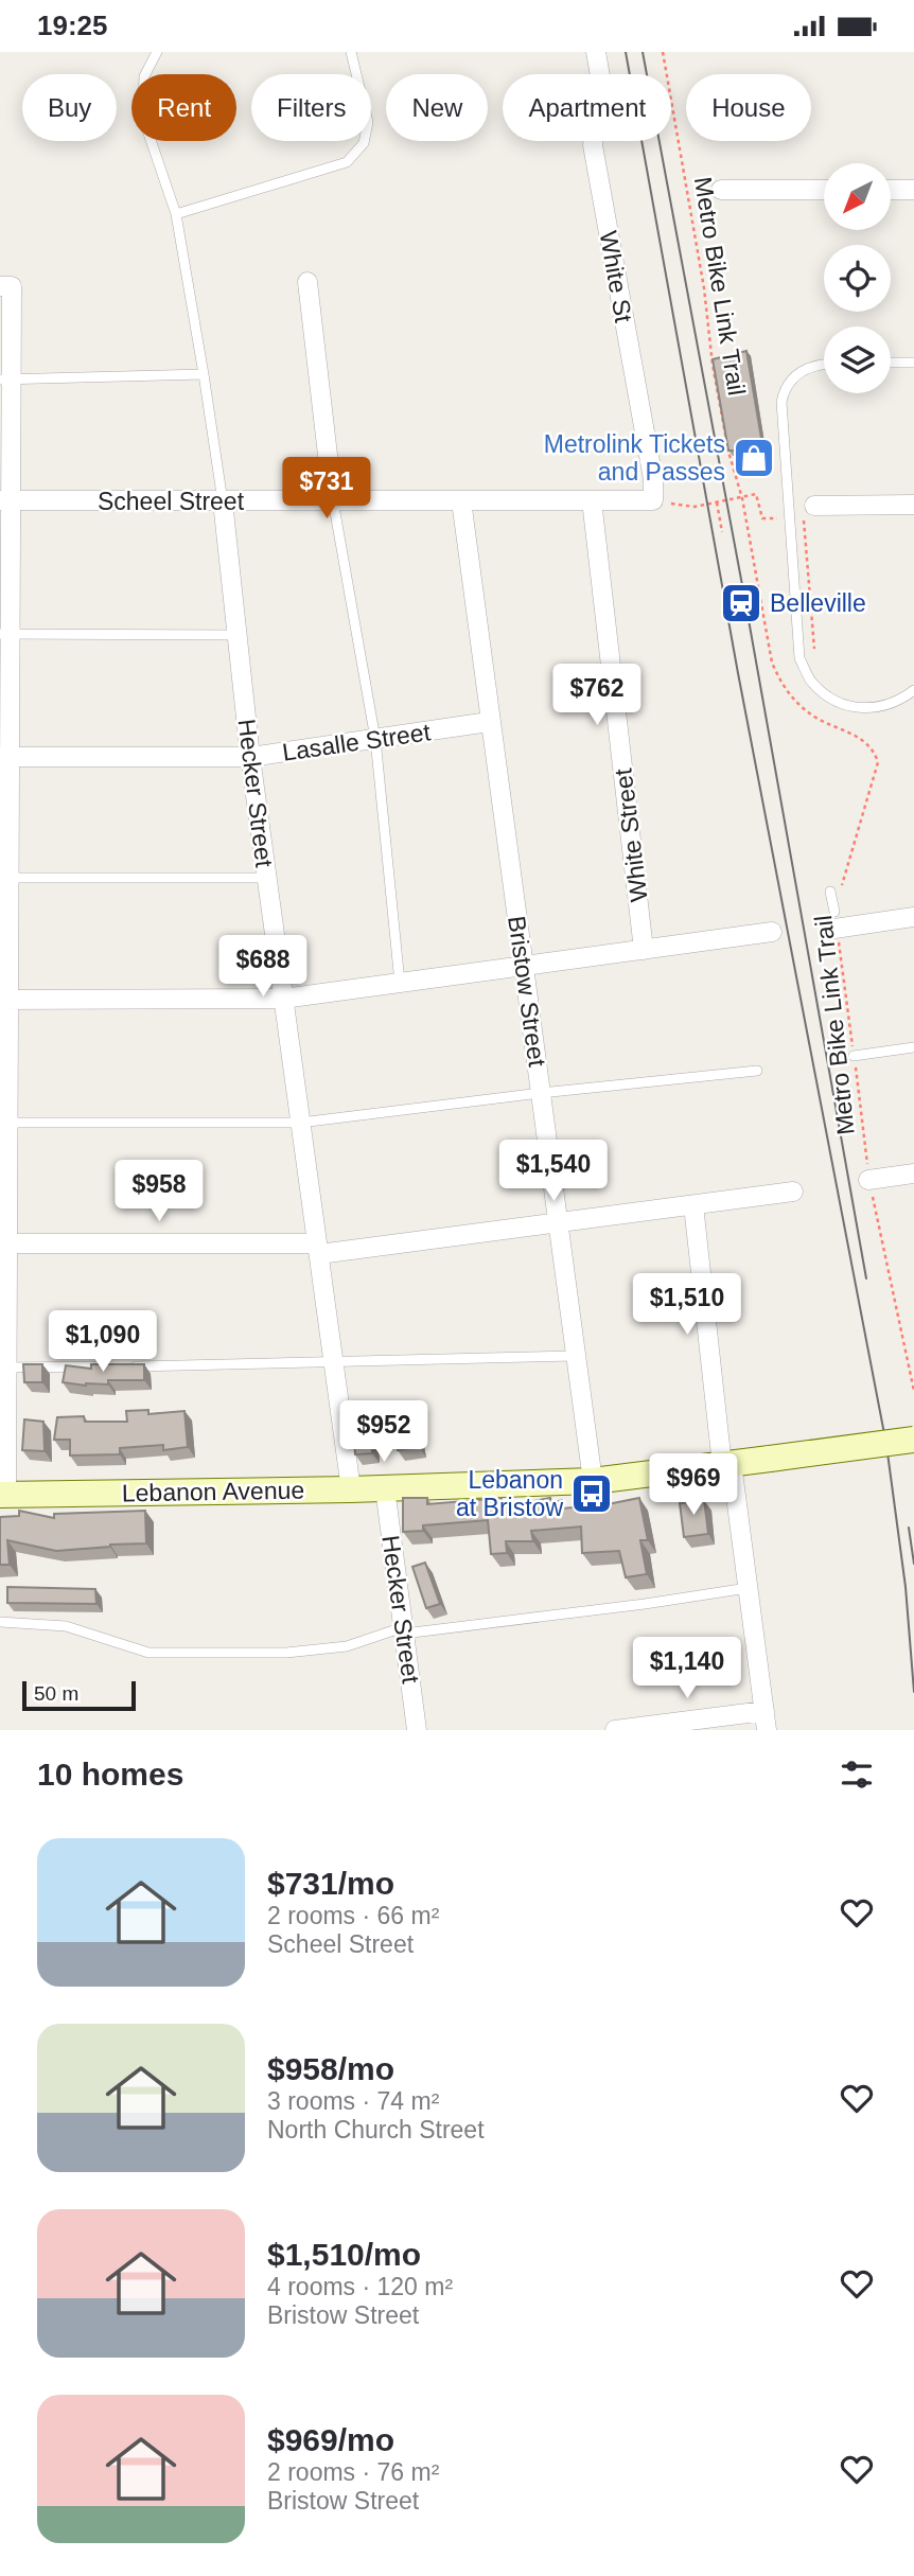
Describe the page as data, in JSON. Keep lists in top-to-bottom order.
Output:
{
  "streets": {
    "main road": ["Lebanon Avenue"],
    "street": [
      "White St",
      "Scheel Street",
      "Lasalle Street",
      "Hecker Street",
      "White Street",
      "Bristow Street"
    ],
    "path": ["Metro Bike Link Trail"]
  },
  "crossings": [
    ["White St", "Scheel Street"],
    ["Scheel Street", "Hecker Street"],
    ["Scheel Street", "White Street"],
    ["Scheel Street", "Bristow Street"],
    ["Lasalle Street", "Hecker Street"],
    ["Lasalle Street", "Bristow Street"],
    ["Hecker Street", "Lebanon Avenue"],
    ["Bristow Street", "Lebanon Avenue"]
  ],
  "places": {
    "shop": ["Metrolink Tickets and Passes"],
    "station": ["Belleville"],
    "bus stop": ["Lebanon at Bristow"]
  },
  "scale_bar": "50 m",
  "north": "bottom left",
  "page": {
    "status": "19:25",
    "chip": [
      "Buy",
      "Rent",
      "Filters",
      "New",
      "Apartment",
      "House"
    ],
    "price": [
      "$731",
      "$762",
      "$688",
      "$1,540",
      "$958",
      "$1,510",
      "$1,090",
      "$952",
      "$969",
      "$1,140"
    ],
    "scale": "50 m",
    "heading": "10 homes",
    "list": [
      {
        "name": "$731/mo",
        "note": "2 rooms · 66 m² · Scheel Street"
      },
      {
        "name": "$958/mo",
        "note": "3 rooms · 74 m² · North Church Street"
      },
      {
        "name": "$1,510/mo",
        "note": "4 rooms · 120 m² · Bristow Street"
      },
      {
        "name": "$969/mo",
        "note": "2 rooms · 76 m² · Bristow Street"
      }
    ]
  }
}
